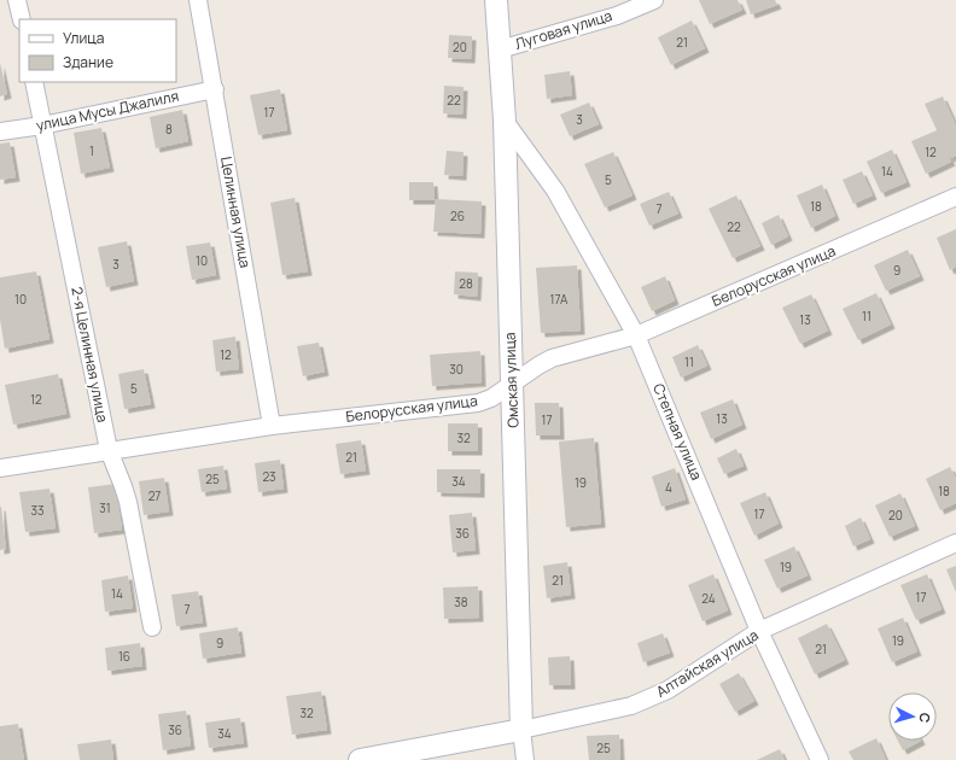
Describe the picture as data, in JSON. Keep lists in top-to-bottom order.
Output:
{
  "streets": {
    "street": [
      "Луговая улица",
      "улица Мусы Джалиля",
      "Целинная улица",
      "Белорусская улица",
      "2-я Целинная улица",
      "Омская улица",
      "Степная улица",
      "Алтайская улица"
    ]
  },
  "crossings": [
    ["Луговая улица", "Омская улица"],
    ["улица Мусы Джалиля", "Целинная улица"],
    ["улица Мусы Джалиля", "2-я Целинная улица"],
    ["Целинная улица", "Белорусская улица"],
    ["Белорусская улица", "2-я Целинная улица"],
    ["Белорусская улица", "Омская улица"],
    ["Белорусская улица", "Степная улица"],
    ["Омская улица", "Степная улица"],
    ["Омская улица", "Алтайская улица"],
    ["Степная улица", "Алтайская улица"]
  ],
  "house_numbers": [
    "21",
    "20",
    "22",
    "17",
    "3",
    "8",
    "1",
    "12",
    "14",
    "5",
    "18",
    "7",
    "26",
    "22",
    "10",
    "3",
    "9",
    "28",
    "10",
    "17А",
    "11",
    "13",
    "12",
    "11",
    "30",
    "5",
    "12",
    "13",
    "17",
    "32",
    "21",
    "23",
    "25",
    "34",
    "19",
    "4",
    "18",
    "27",
    "31",
    "33",
    "17",
    "20",
    "36",
    "19",
    "21",
    "14",
    "17",
    "24",
    "38",
    "7",
    "19",
    "9",
    "21",
    "16",
    "32",
    "36",
    "34",
    "25"
  ],
  "legend": ["Улица", "Здание"],
  "north": "right"
}
